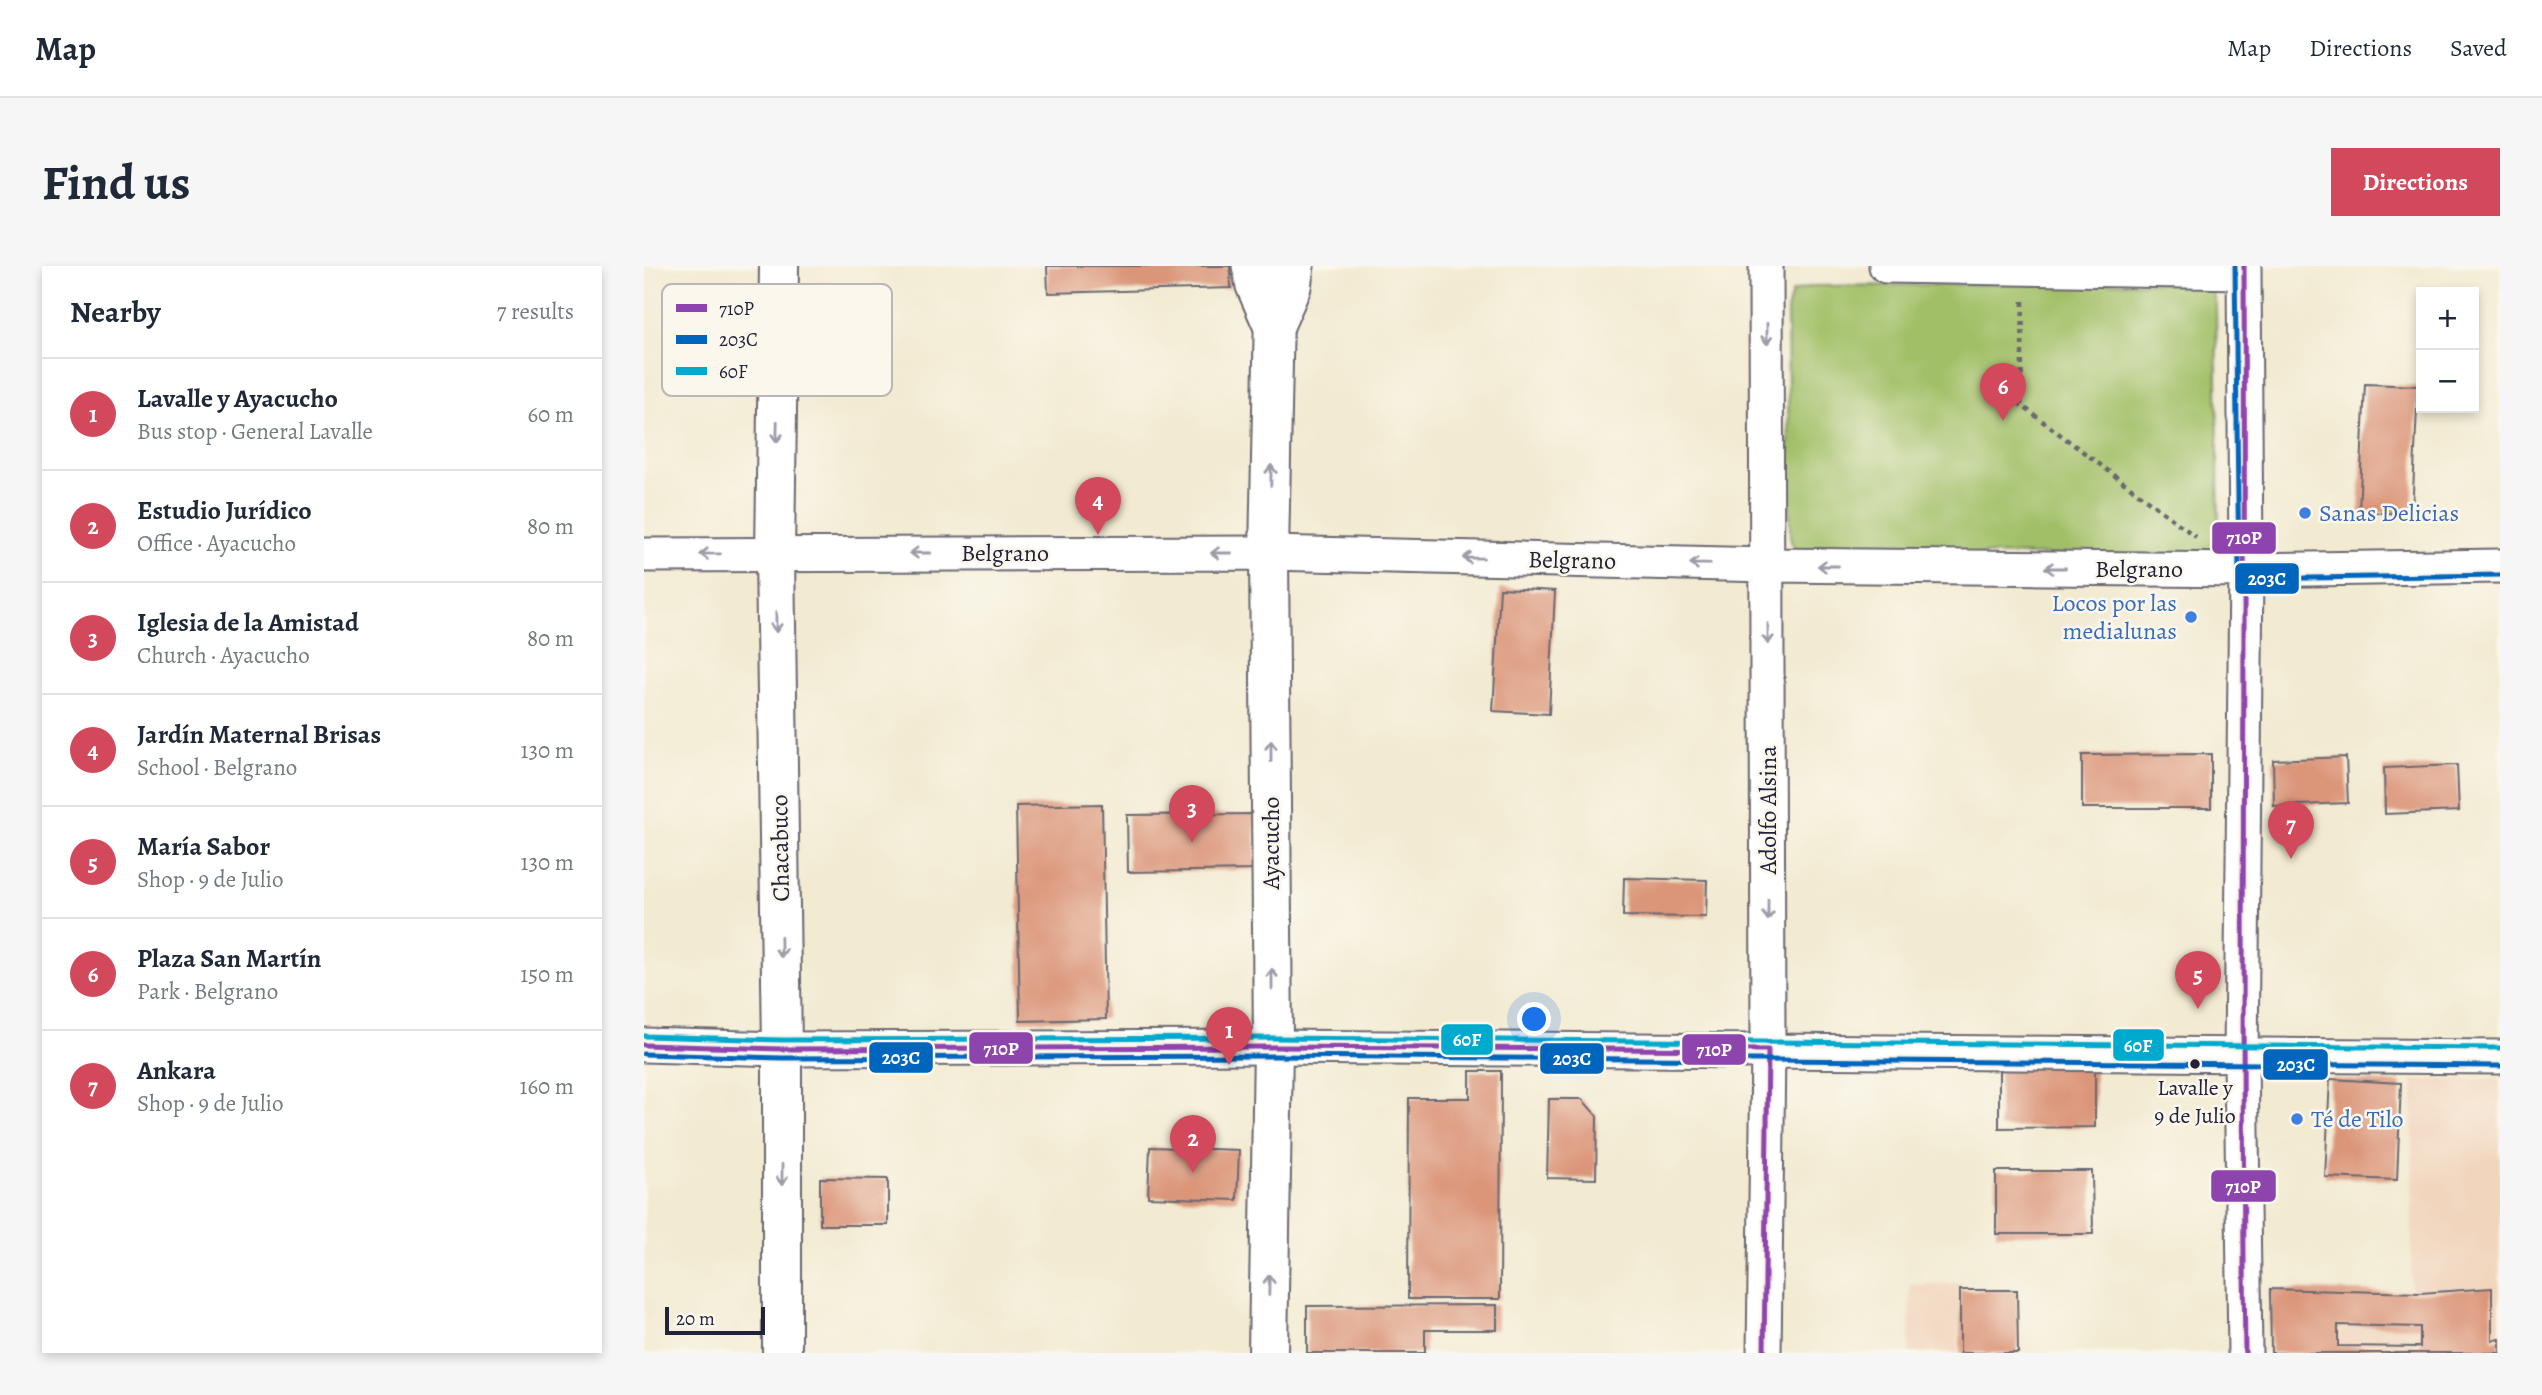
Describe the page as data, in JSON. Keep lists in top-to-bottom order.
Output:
{
  "streets": {
    "street": [
      "Belgrano",
      "Adolfo Alsina",
      "Ayacucho",
      "Chacabuco"
    ]
  },
  "crossings": [
    ["Belgrano", "Adolfo Alsina"],
    ["Belgrano", "Ayacucho"],
    ["Belgrano", "Chacabuco"]
  ],
  "one_way": [
    "Belgrano",
    "Adolfo Alsina",
    "Ayacucho",
    "Chacabuco"
  ],
  "places": [
    "Sanas Delicias",
    "Locos por las medialunas",
    "Lavalle y 9 de Julio",
    "Té de Tilo"
  ],
  "lines": ["transit line 710P", "transit line 203C", "transit line 60F"],
  "legend": ["710P", "203C", "60F"],
  "scale_bar": "20 m",
  "page": {
    "header": "Map",
    "nav": ["Map", "Directions", "Saved"],
    "buttons": "Directions",
    "title": "Find us",
    "heading": ["Nearby", "7 results"],
    "map_buttons": ["+", "−"],
    "list": [
      {
        "mark": "1",
        "name": "Lavalle y Ayacucho",
        "note": "Bus stop · General Lavalle",
        "value": "60 m"
      },
      {
        "mark": "2",
        "name": "Estudio Jurídico",
        "note": "Office · Ayacucho",
        "value": "80 m"
      },
      {
        "mark": "3",
        "name": "Iglesia de la Amistad",
        "note": "Church · Ayacucho",
        "value": "80 m"
      },
      {
        "mark": "4",
        "name": "Jardín Maternal Brisas",
        "note": "School · Belgrano",
        "value": "130 m"
      },
      {
        "mark": "5",
        "name": "María Sabor",
        "note": "Shop · 9 de Julio",
        "value": "130 m"
      },
      {
        "mark": "6",
        "name": "Plaza San Martín",
        "note": "Park · Belgrano",
        "value": "150 m"
      },
      {
        "mark": "7",
        "name": "Ankara",
        "note": "Shop · 9 de Julio",
        "value": "160 m"
      }
    ],
    "pins": [
      "6",
      "4",
      "3",
      "7",
      "5",
      "1",
      "2"
    ],
    "scale": "20 m"
  }
}
